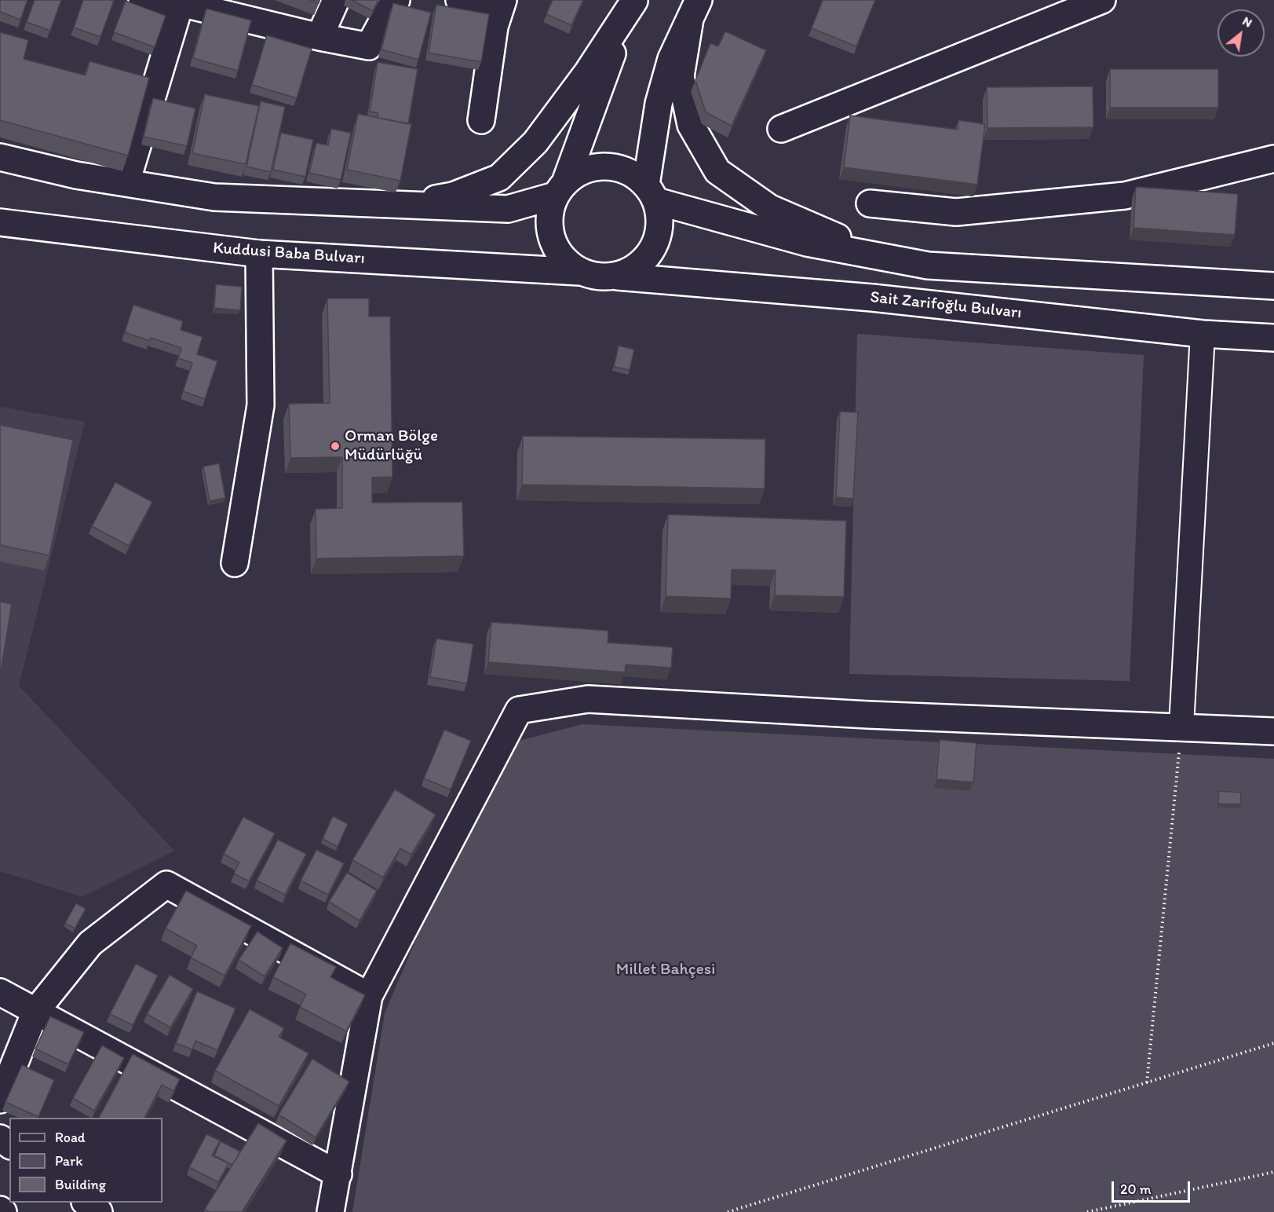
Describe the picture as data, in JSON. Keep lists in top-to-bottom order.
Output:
{
  "streets": {
    "street": ["Kuddusi Baba Bulvarı", "Sait Zarifoğlu Bulvarı"]
  },
  "crossings": [
    ["Kuddusi Baba Bulvarı", "Sait Zarifoğlu Bulvarı"]
  ],
  "parks": ["Millet Bahçesi"],
  "places": ["Orman Bölge Müdürlüğü"],
  "legend": ["Road", "Park", "Building"],
  "scale_bar": "20 m",
  "north": "top right"
}
